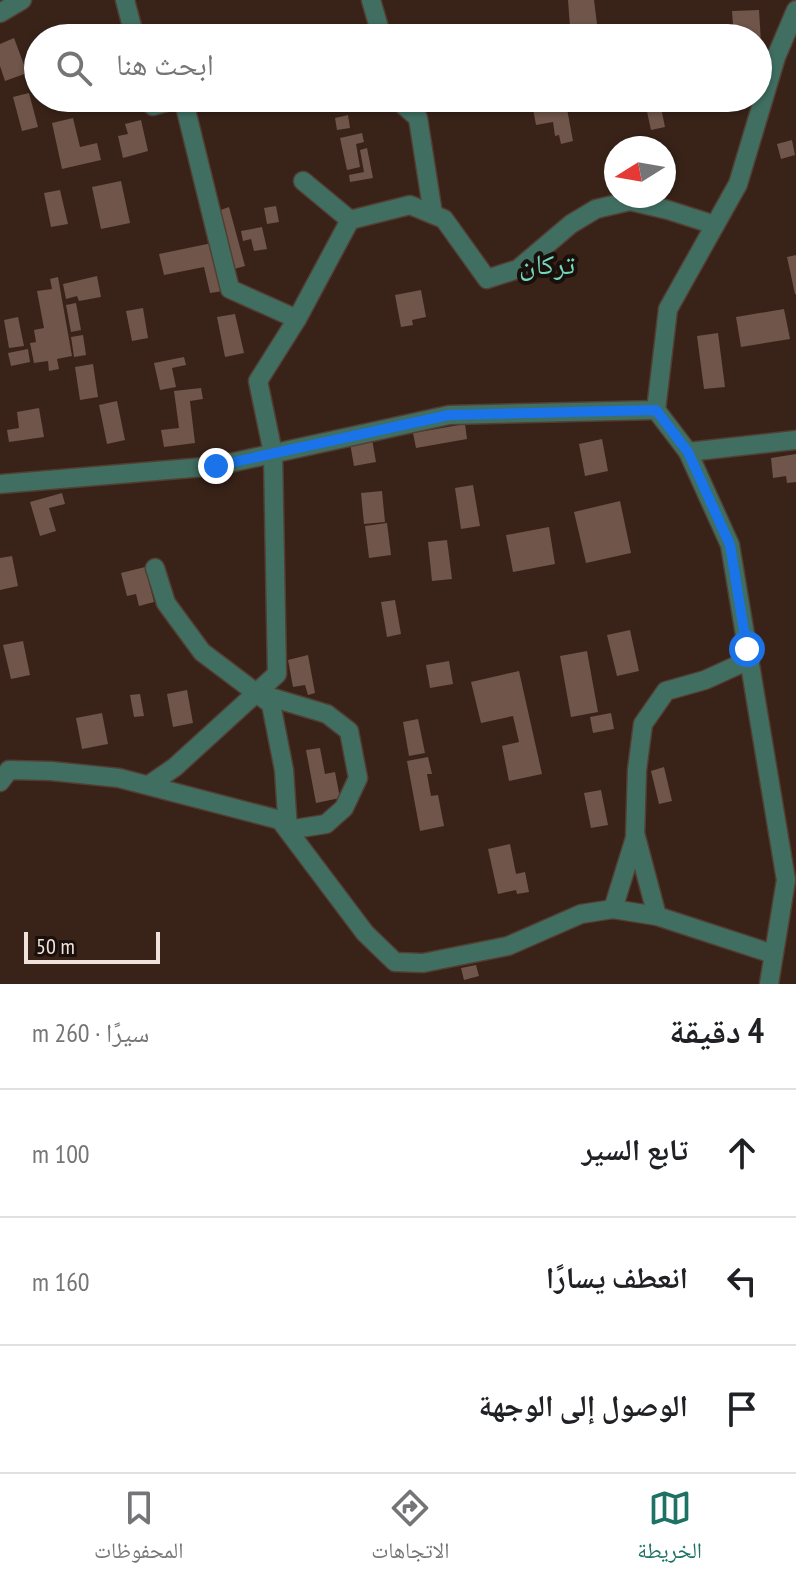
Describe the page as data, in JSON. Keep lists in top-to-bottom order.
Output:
{
  "districts": ["تركان"],
  "scale_bar": "50 m",
  "north": "left",
  "page": {
    "search": "ابحث هنا",
    "scale": "50 m",
    "heading": ["4 دقيقة", "سيرًا · 260 m"],
    "list": [
      ["تابع السير", "100 m"],
      ["انعطف يسارًا", "160 m"],
      "الوصول إلى الوجهة"
    ],
    "nav": ["الخريطة", "الاتجاهات", "المحفوظات"]
  }
}
